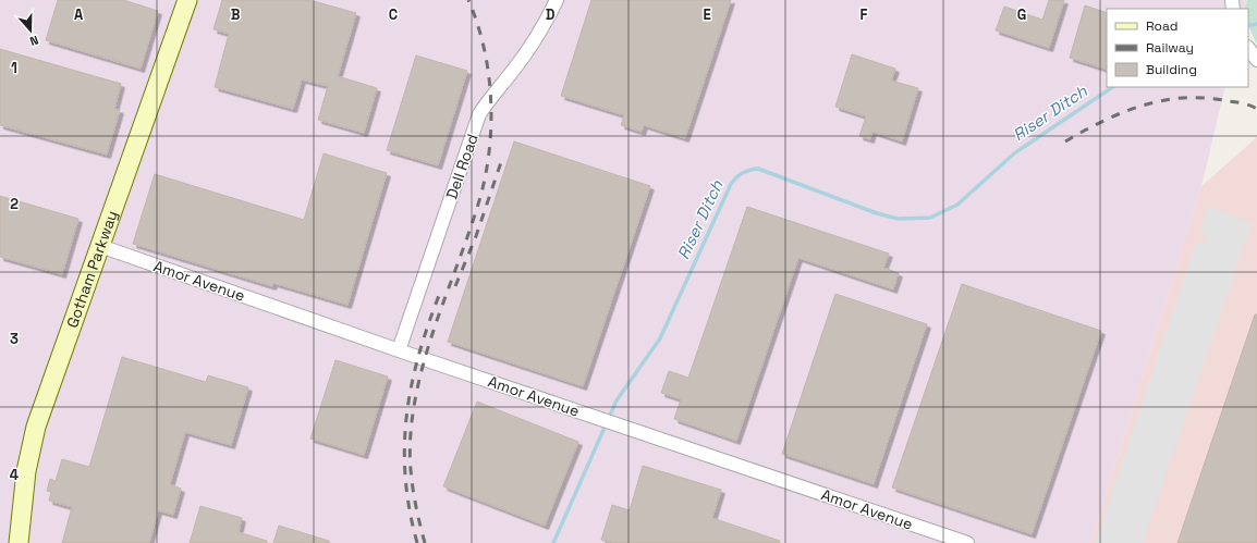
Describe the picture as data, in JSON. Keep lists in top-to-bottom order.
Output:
{
  "streets": {
    "street": ["Dell Road", "Gotham Parkway", "Amor Avenue"]
  },
  "crossings": [
    ["Dell Road", "Amor Avenue"],
    ["Gotham Parkway", "Amor Avenue"]
  ],
  "water": ["Riser Ditch"],
  "legend": ["Road", "Railway", "Building"],
  "north": "bottom",
  "grid": {
    "columns": [
      "A",
      "B",
      "C",
      "D",
      "E",
      "F",
      "G"
    ],
    "rows": [
      "1",
      "2",
      "3",
      "4"
    ]
  }
}
